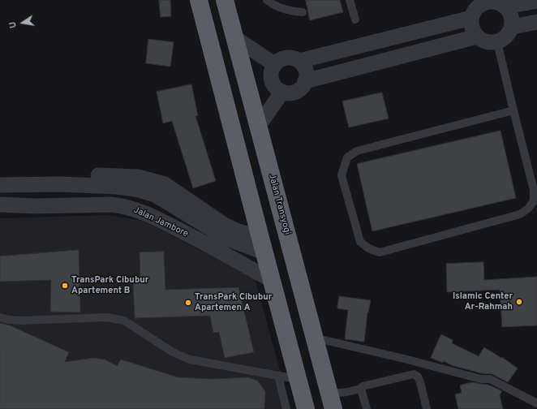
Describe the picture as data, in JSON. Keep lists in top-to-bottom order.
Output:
{
  "streets": {
    "highway": ["Jalan Transyogi"],
    "street": ["Jalan Jambore"]
  },
  "places": ["TransPark Cibubur Apartement B", "Islamic Center Ar-Rahmah", "TransPark Cibubur Apartemen A"],
  "north": "left"
}
